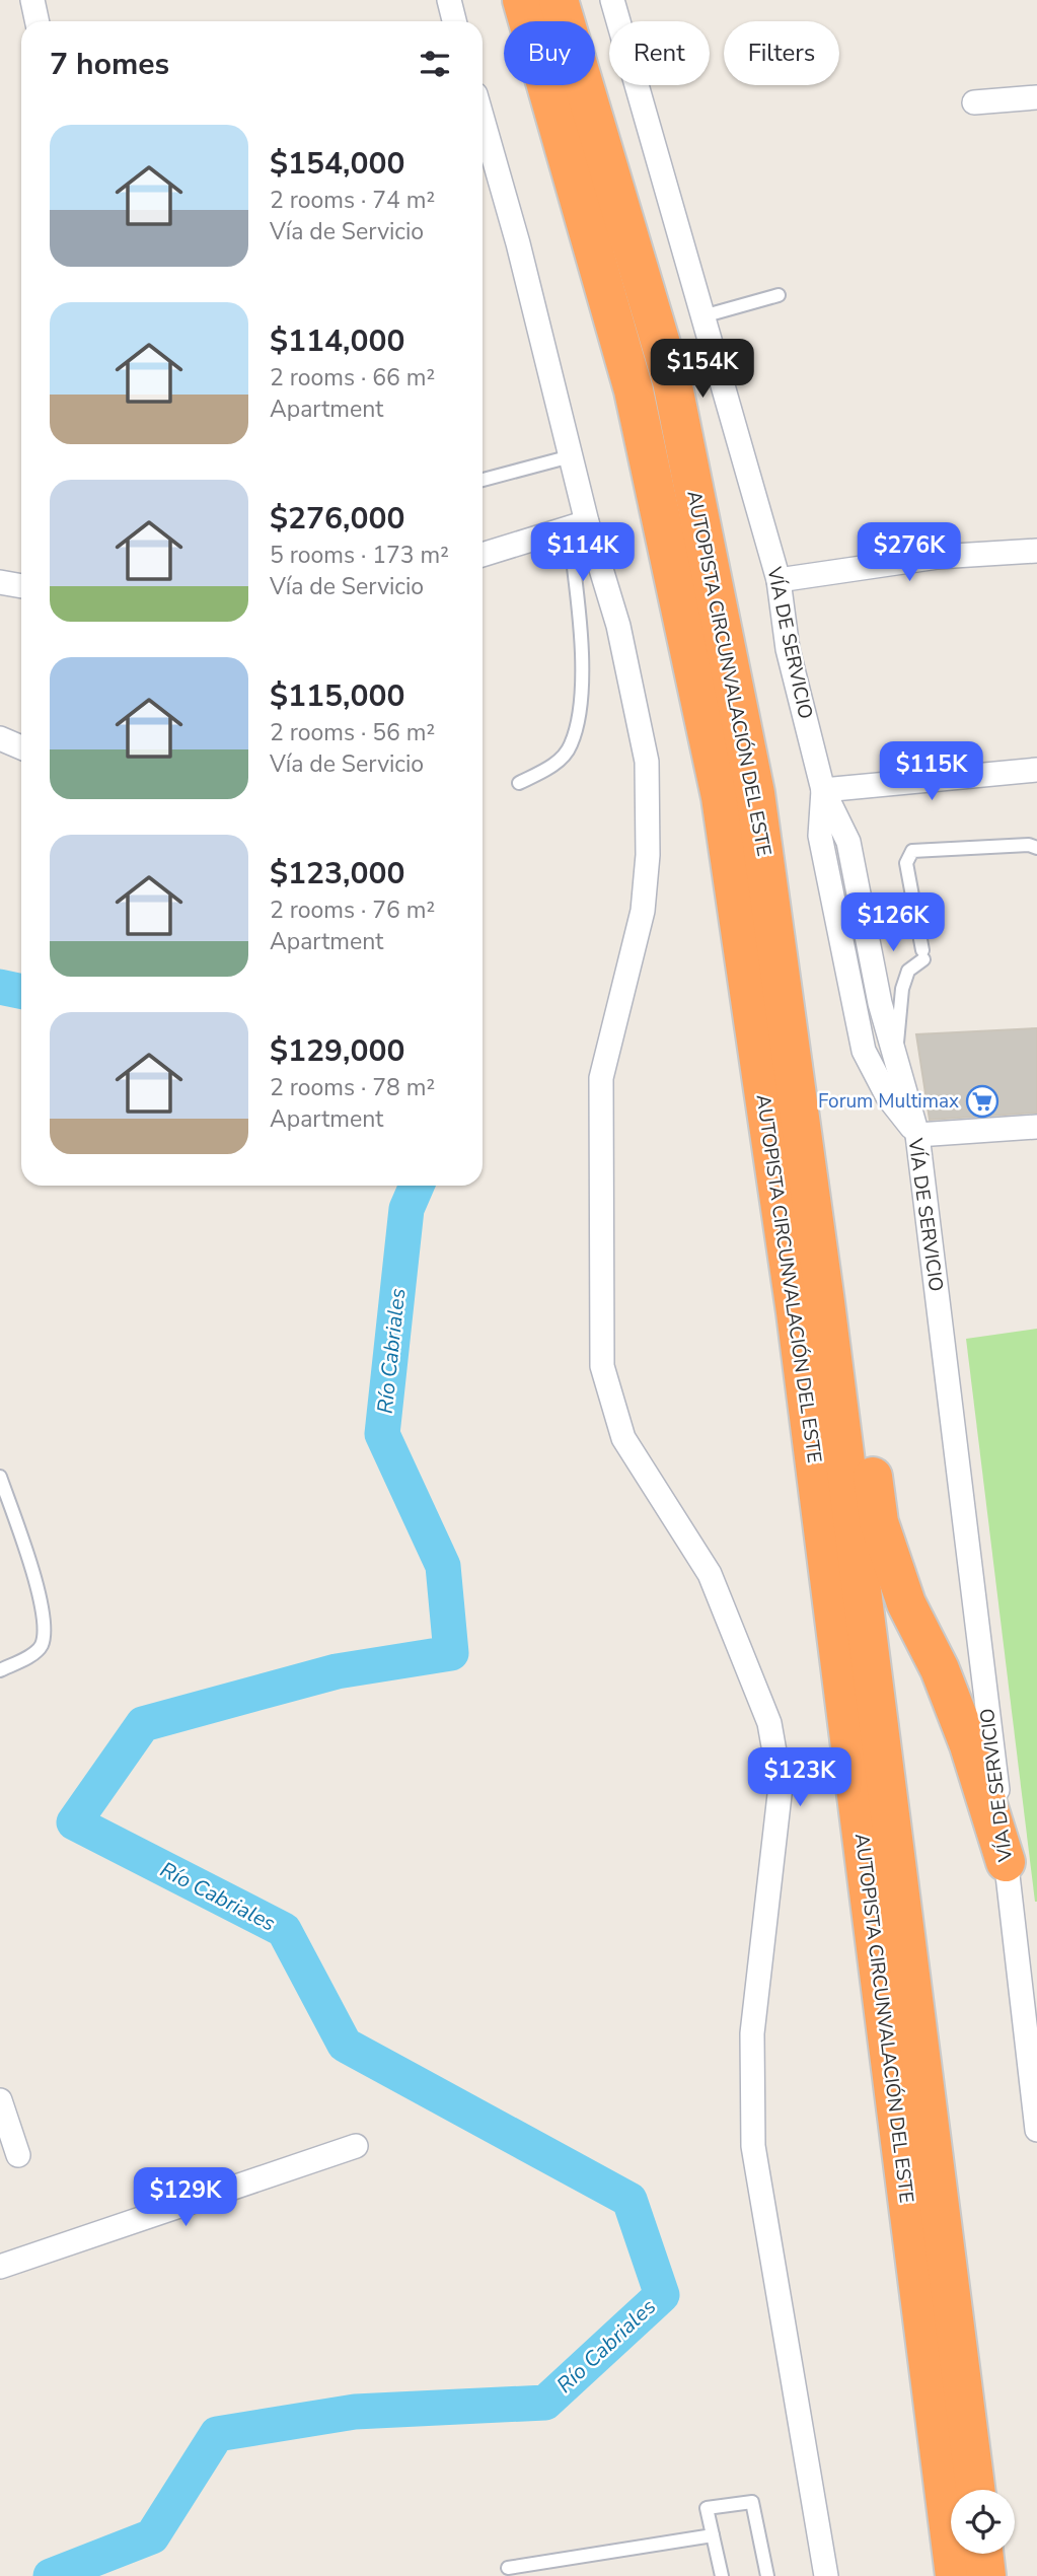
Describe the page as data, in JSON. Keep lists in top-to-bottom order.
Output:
{
  "streets": {
    "highway": ["AUTOPISTA CIRCUNVALACIÓN DEL ESTE"],
    "street": ["VÍA DE SERVICIO"]
  },
  "water": ["Río Cabriales"],
  "places": {
    "supermarket": ["Forum Multimax"]
  },
  "page": {
    "chip": ["Buy", "Rent", "Filters"],
    "heading": "7 homes",
    "list": [
      {
        "name": "$154,000",
        "note": "2 rooms · 74 m² · Vía de Servicio"
      },
      {
        "name": "$114,000",
        "note": "2 rooms · 66 m² · Apartment"
      },
      {
        "name": "$276,000",
        "note": "5 rooms · 173 m² · Vía de Servicio"
      },
      {
        "name": "$115,000",
        "note": "2 rooms · 56 m² · Vía de Servicio"
      },
      {
        "name": "$123,000",
        "note": "2 rooms · 76 m² · Apartment"
      },
      {
        "name": "$129,000",
        "note": "2 rooms · 78 m² · Apartment"
      }
    ],
    "price": [
      "$154K",
      "$114K",
      "$276K",
      "$115K",
      "$126K",
      "$123K",
      "$129K"
    ]
  }
}
